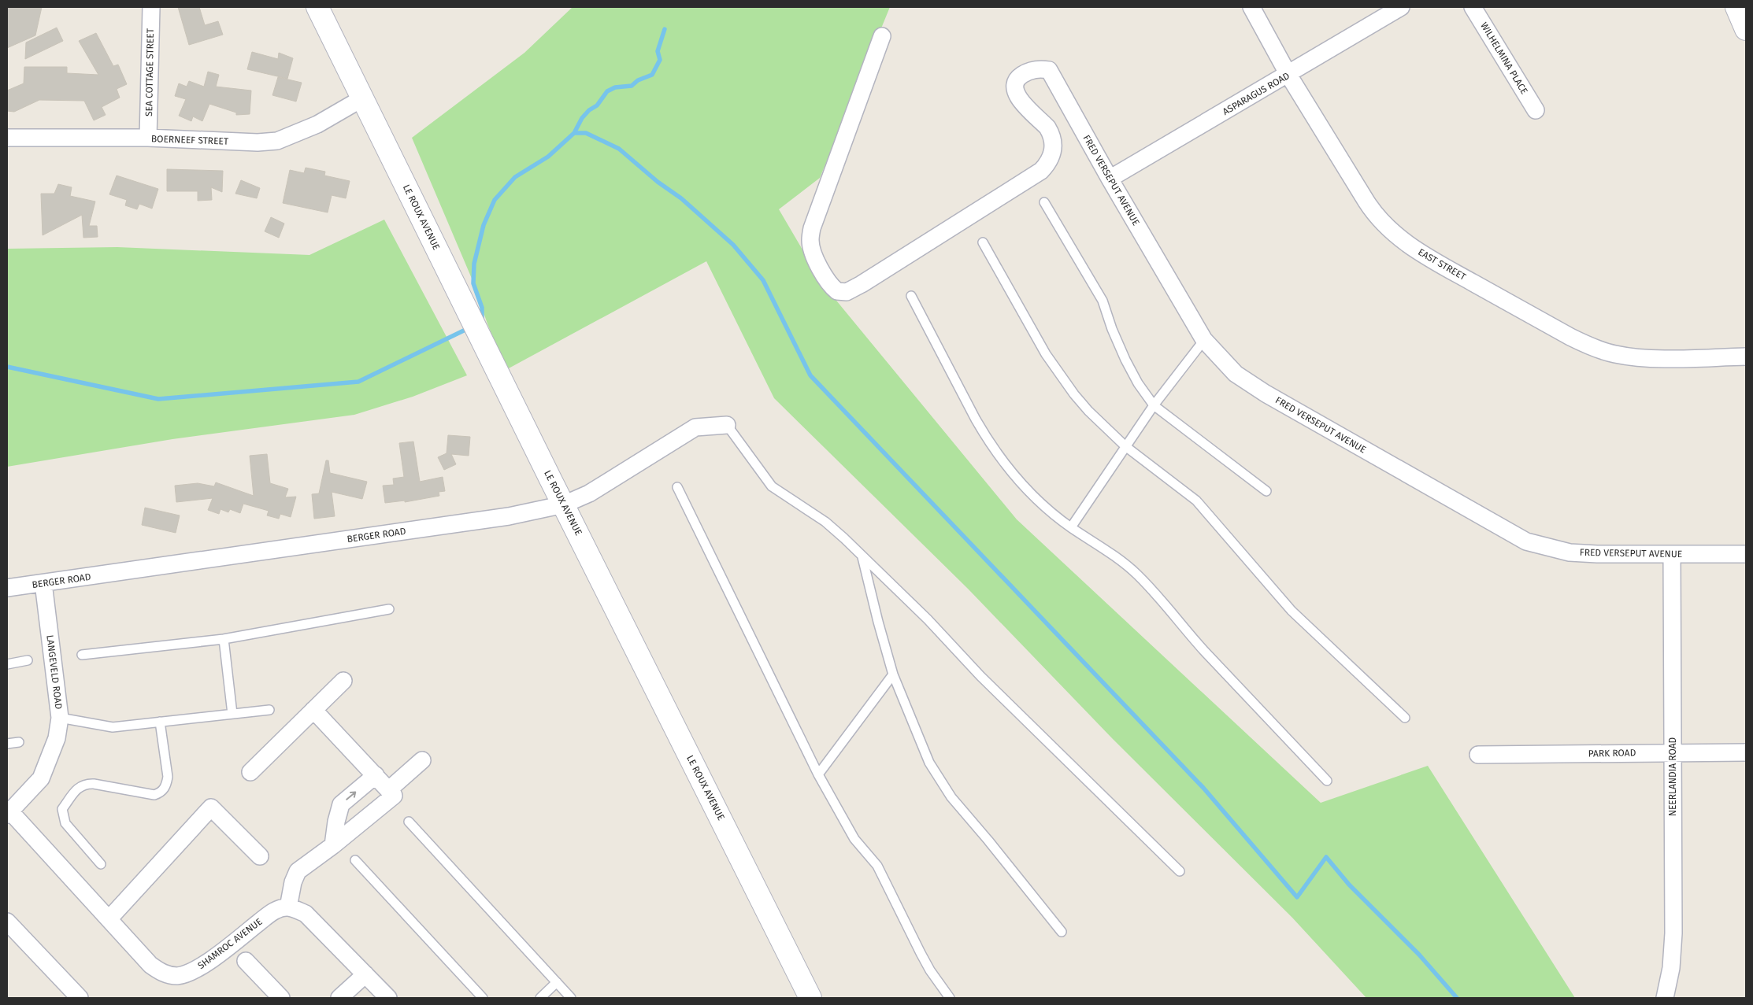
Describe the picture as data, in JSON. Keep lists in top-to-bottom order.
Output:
{
  "streets": {
    "main road": ["LE ROUX AVENUE"],
    "street": [
      "WILHELMINA PLACE",
      "SEA COTTAGE STREET",
      "ASPARAGUS ROAD",
      "BOERNEEF STREET",
      "FRED VERSEPUT AVENUE",
      "EAST STREET",
      "BERGER ROAD",
      "LANGEVELD ROAD",
      "PARK ROAD",
      "NEERLANDIA ROAD",
      "SHAMROC AVENUE"
    ]
  },
  "crossings": [
    ["SEA COTTAGE STREET", "BOERNEEF STREET"],
    ["ASPARAGUS ROAD", "FRED VERSEPUT AVENUE"],
    ["ASPARAGUS ROAD", "EAST STREET"],
    ["BOERNEEF STREET", "LE ROUX AVENUE"],
    ["FRED VERSEPUT AVENUE", "NEERLANDIA ROAD"],
    ["LE ROUX AVENUE", "BERGER ROAD"],
    ["BERGER ROAD", "LANGEVELD ROAD"],
    ["LANGEVELD ROAD", "SHAMROC AVENUE"],
    ["PARK ROAD", "NEERLANDIA ROAD"]
  ]
}
